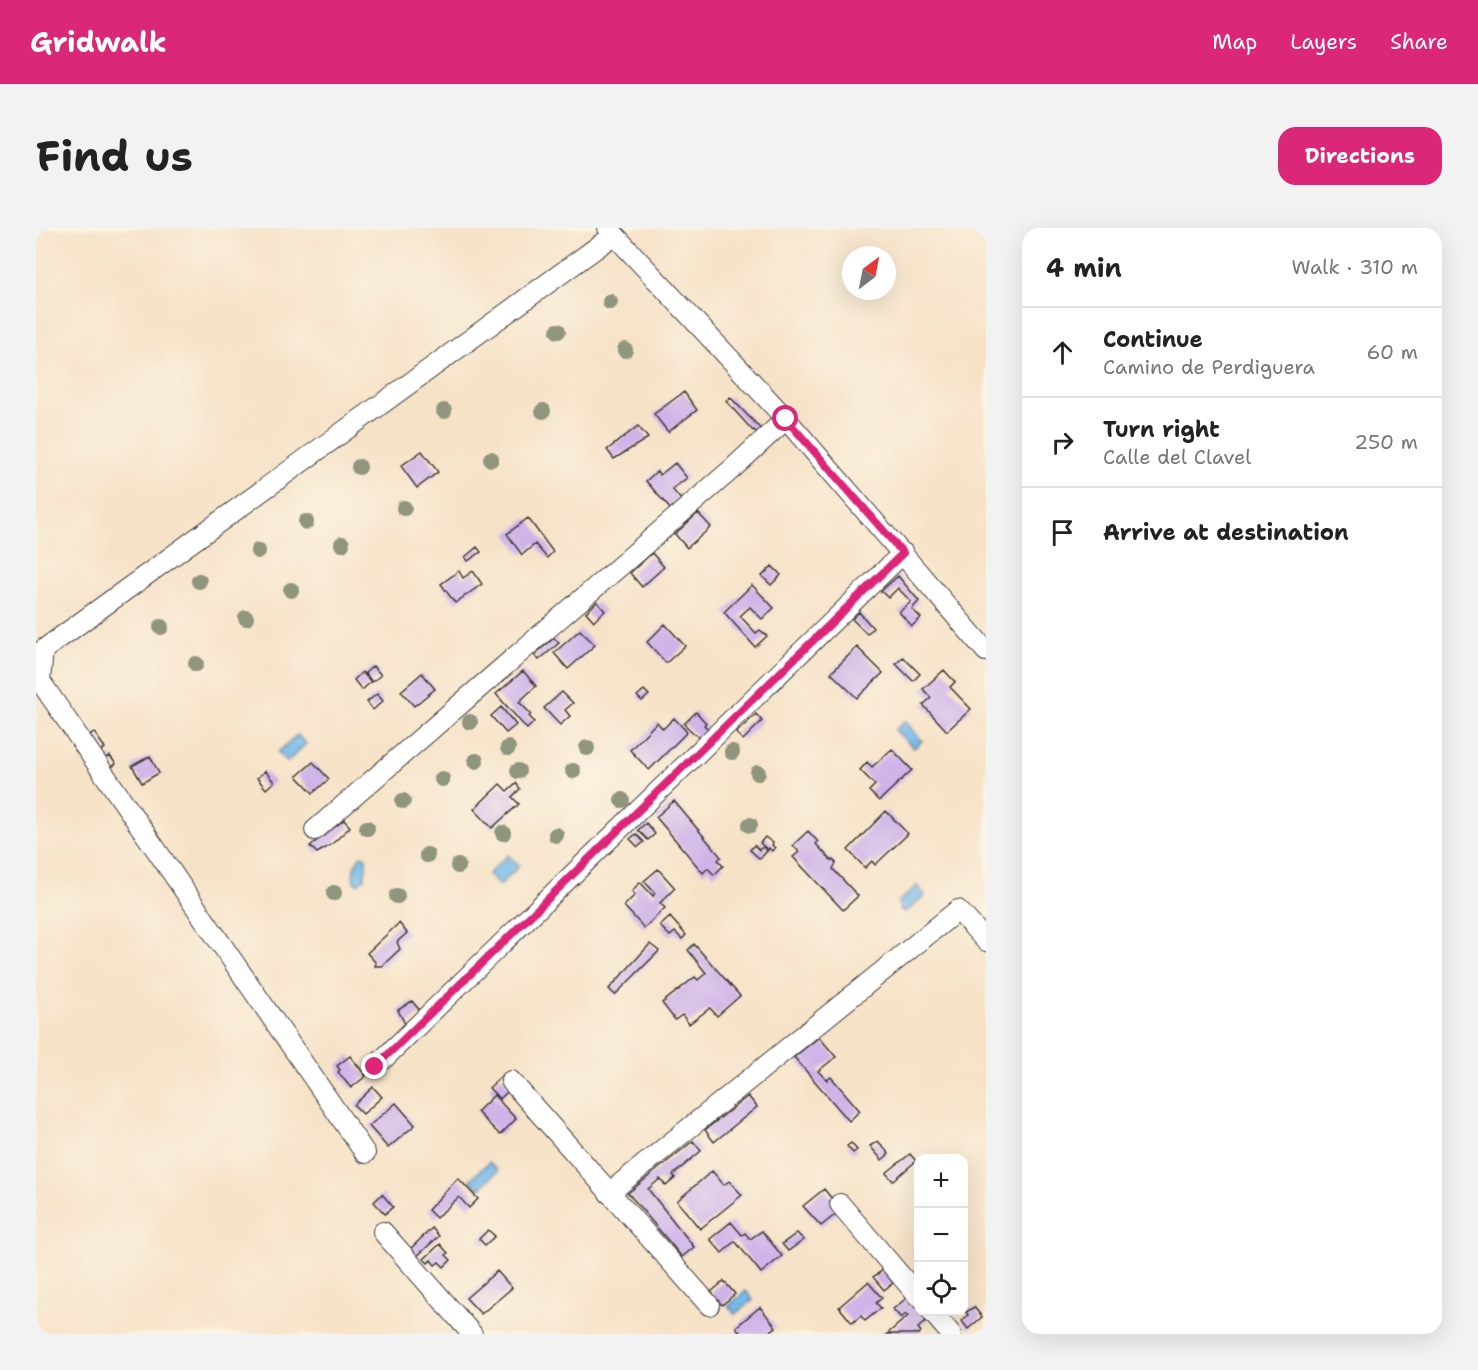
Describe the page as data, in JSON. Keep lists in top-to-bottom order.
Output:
{
  "north": "top right",
  "page": {
    "header": "Gridwalk",
    "nav": ["Map", "Layers", "Share"],
    "buttons": "Directions",
    "title": "Find us",
    "heading": ["4 min", "Walk · 310 m"],
    "list": [
      ["Continue", "Camino de Perdiguera", "60 m"],
      ["Turn right", "Calle del Clavel", "250 m"],
      "Arrive at destination"
    ],
    "map_buttons": ["+", "−"]
  }
}
